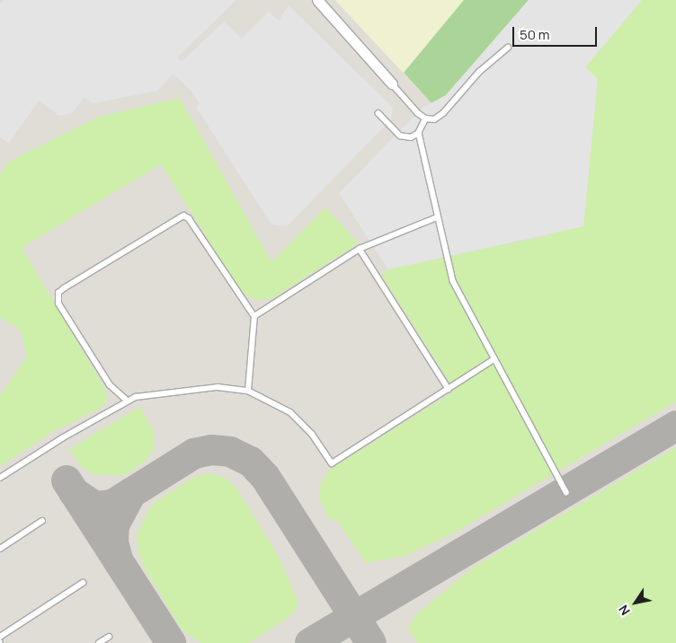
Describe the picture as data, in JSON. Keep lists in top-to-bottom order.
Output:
{
  "scale_bar": "50 m",
  "north": "bottom left"
}
